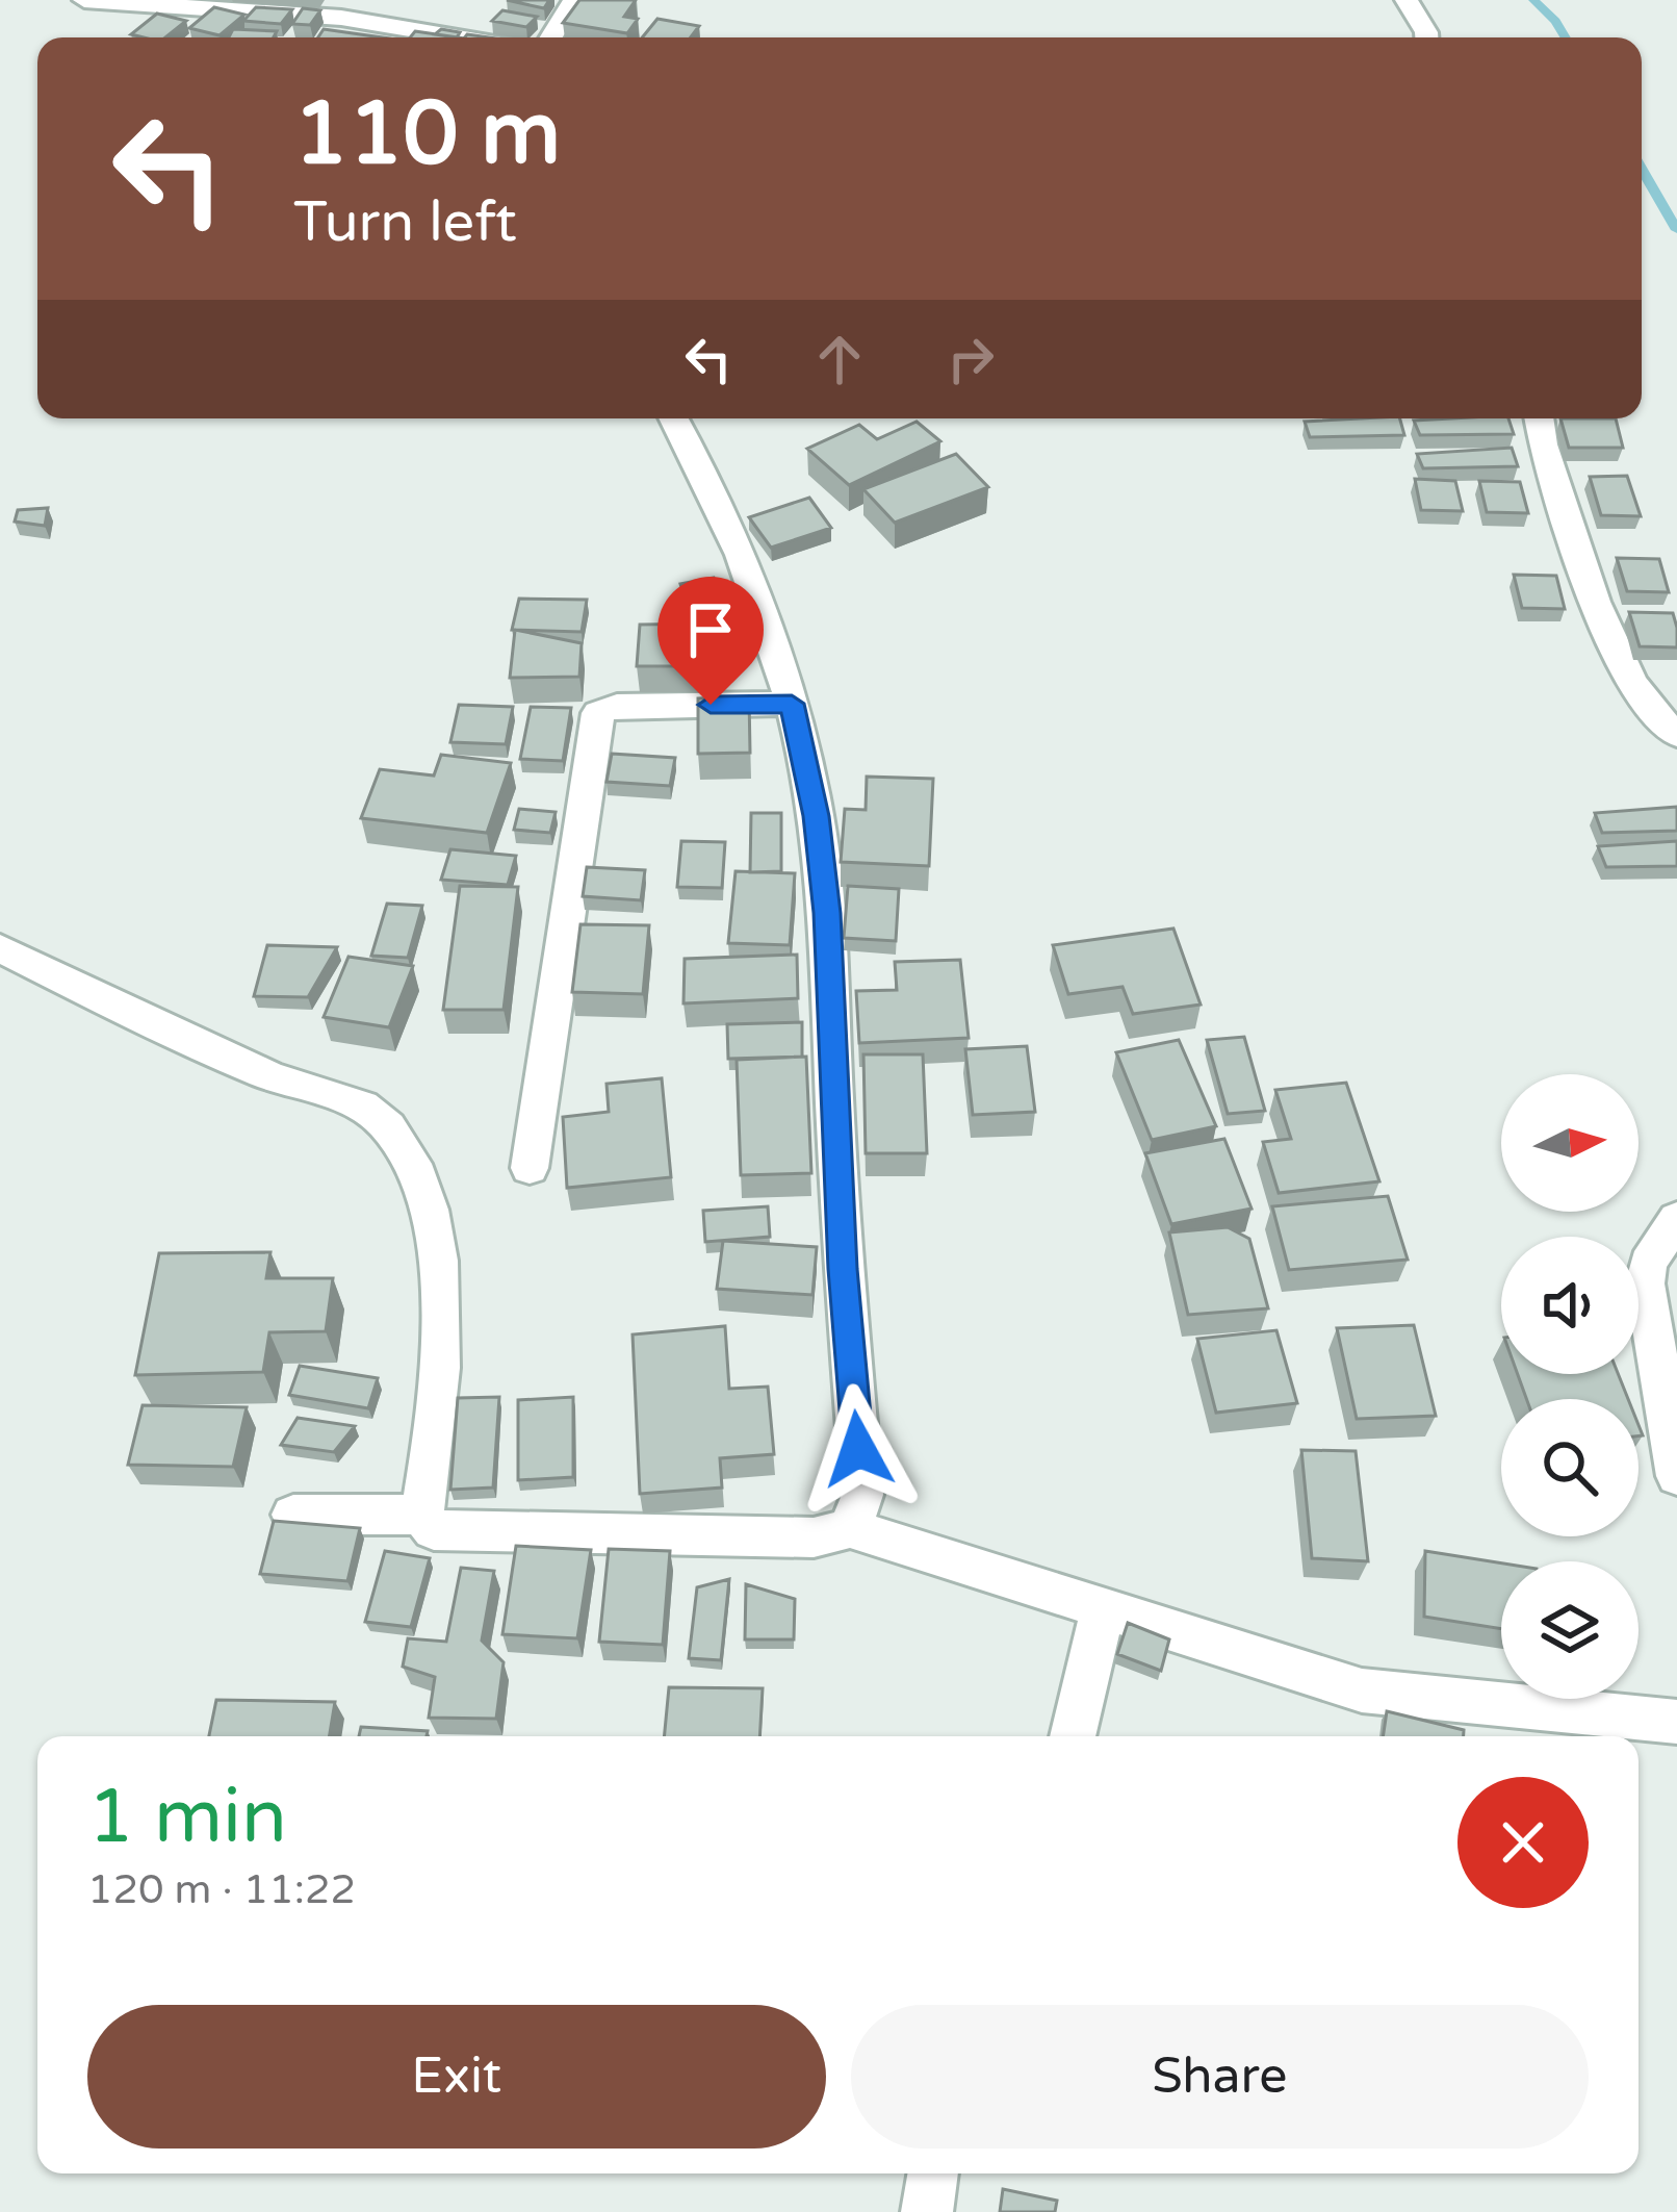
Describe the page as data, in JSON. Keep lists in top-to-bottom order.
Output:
{
  "north": "right",
  "page": {
    "turn": ["110 m", "Turn left"],
    "heading": ["1 min", "120 m · 11:22"],
    "buttons": ["Exit", "Share"]
  }
}
